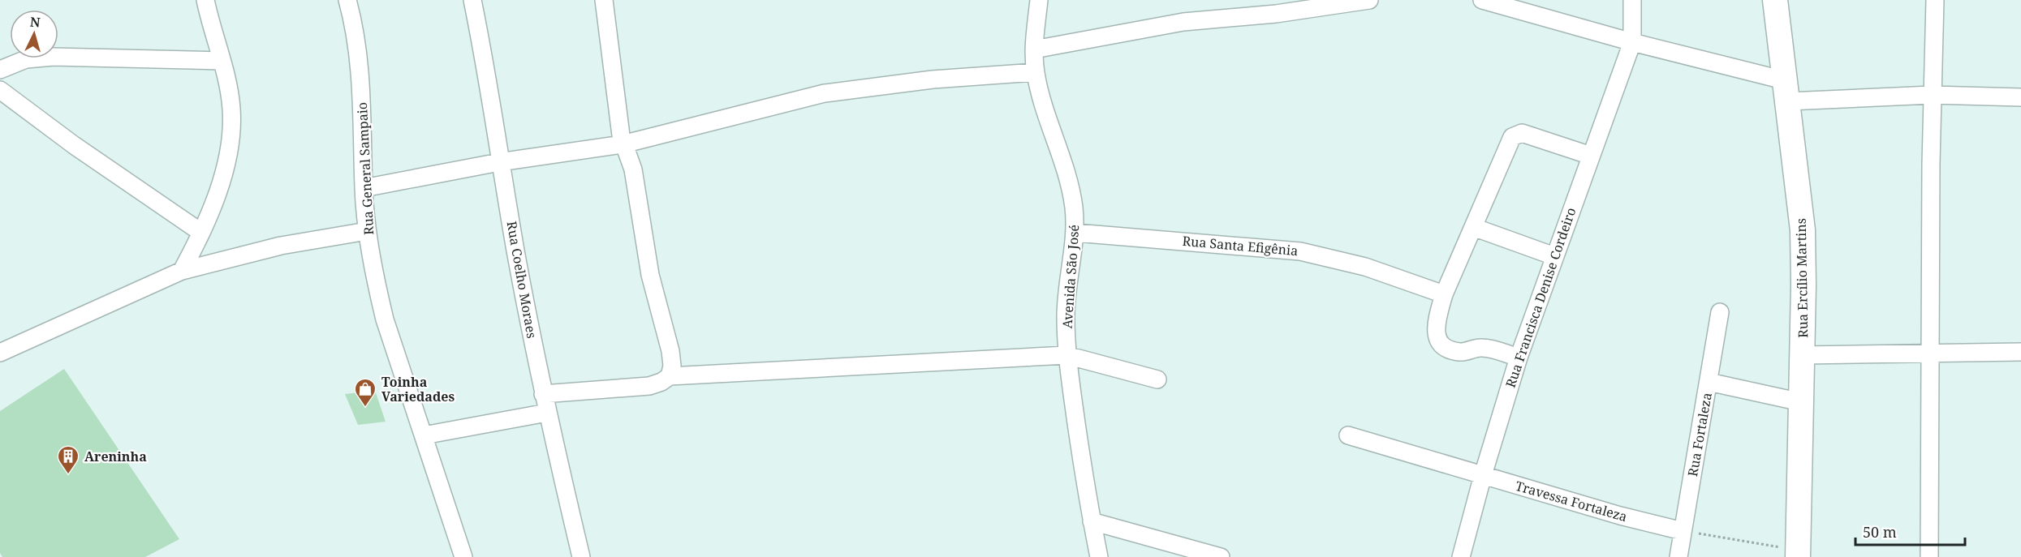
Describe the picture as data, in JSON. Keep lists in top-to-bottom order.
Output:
{
  "streets": {
    "street": [
      "Rua General Sampaio",
      "Rua Santa Efigênia",
      "Avenida São José",
      "Rua Ercílio Martins",
      "Rua Coelho Moraes",
      "Rua Francisca Denise Cordeiro",
      "Rua Fortaleza",
      "Travessa Fortaleza"
    ]
  },
  "crossings": [
    ["Rua Santa Efigênia", "Avenida São José"],
    ["Rua Francisca Denise Cordeiro", "Travessa Fortaleza"],
    ["Rua Fortaleza", "Travessa Fortaleza"]
  ],
  "places": {
    "shop": ["Toinha Variedades"],
    "building": ["Areninha"]
  },
  "scale_bar": "50 m",
  "north": "top"
}
